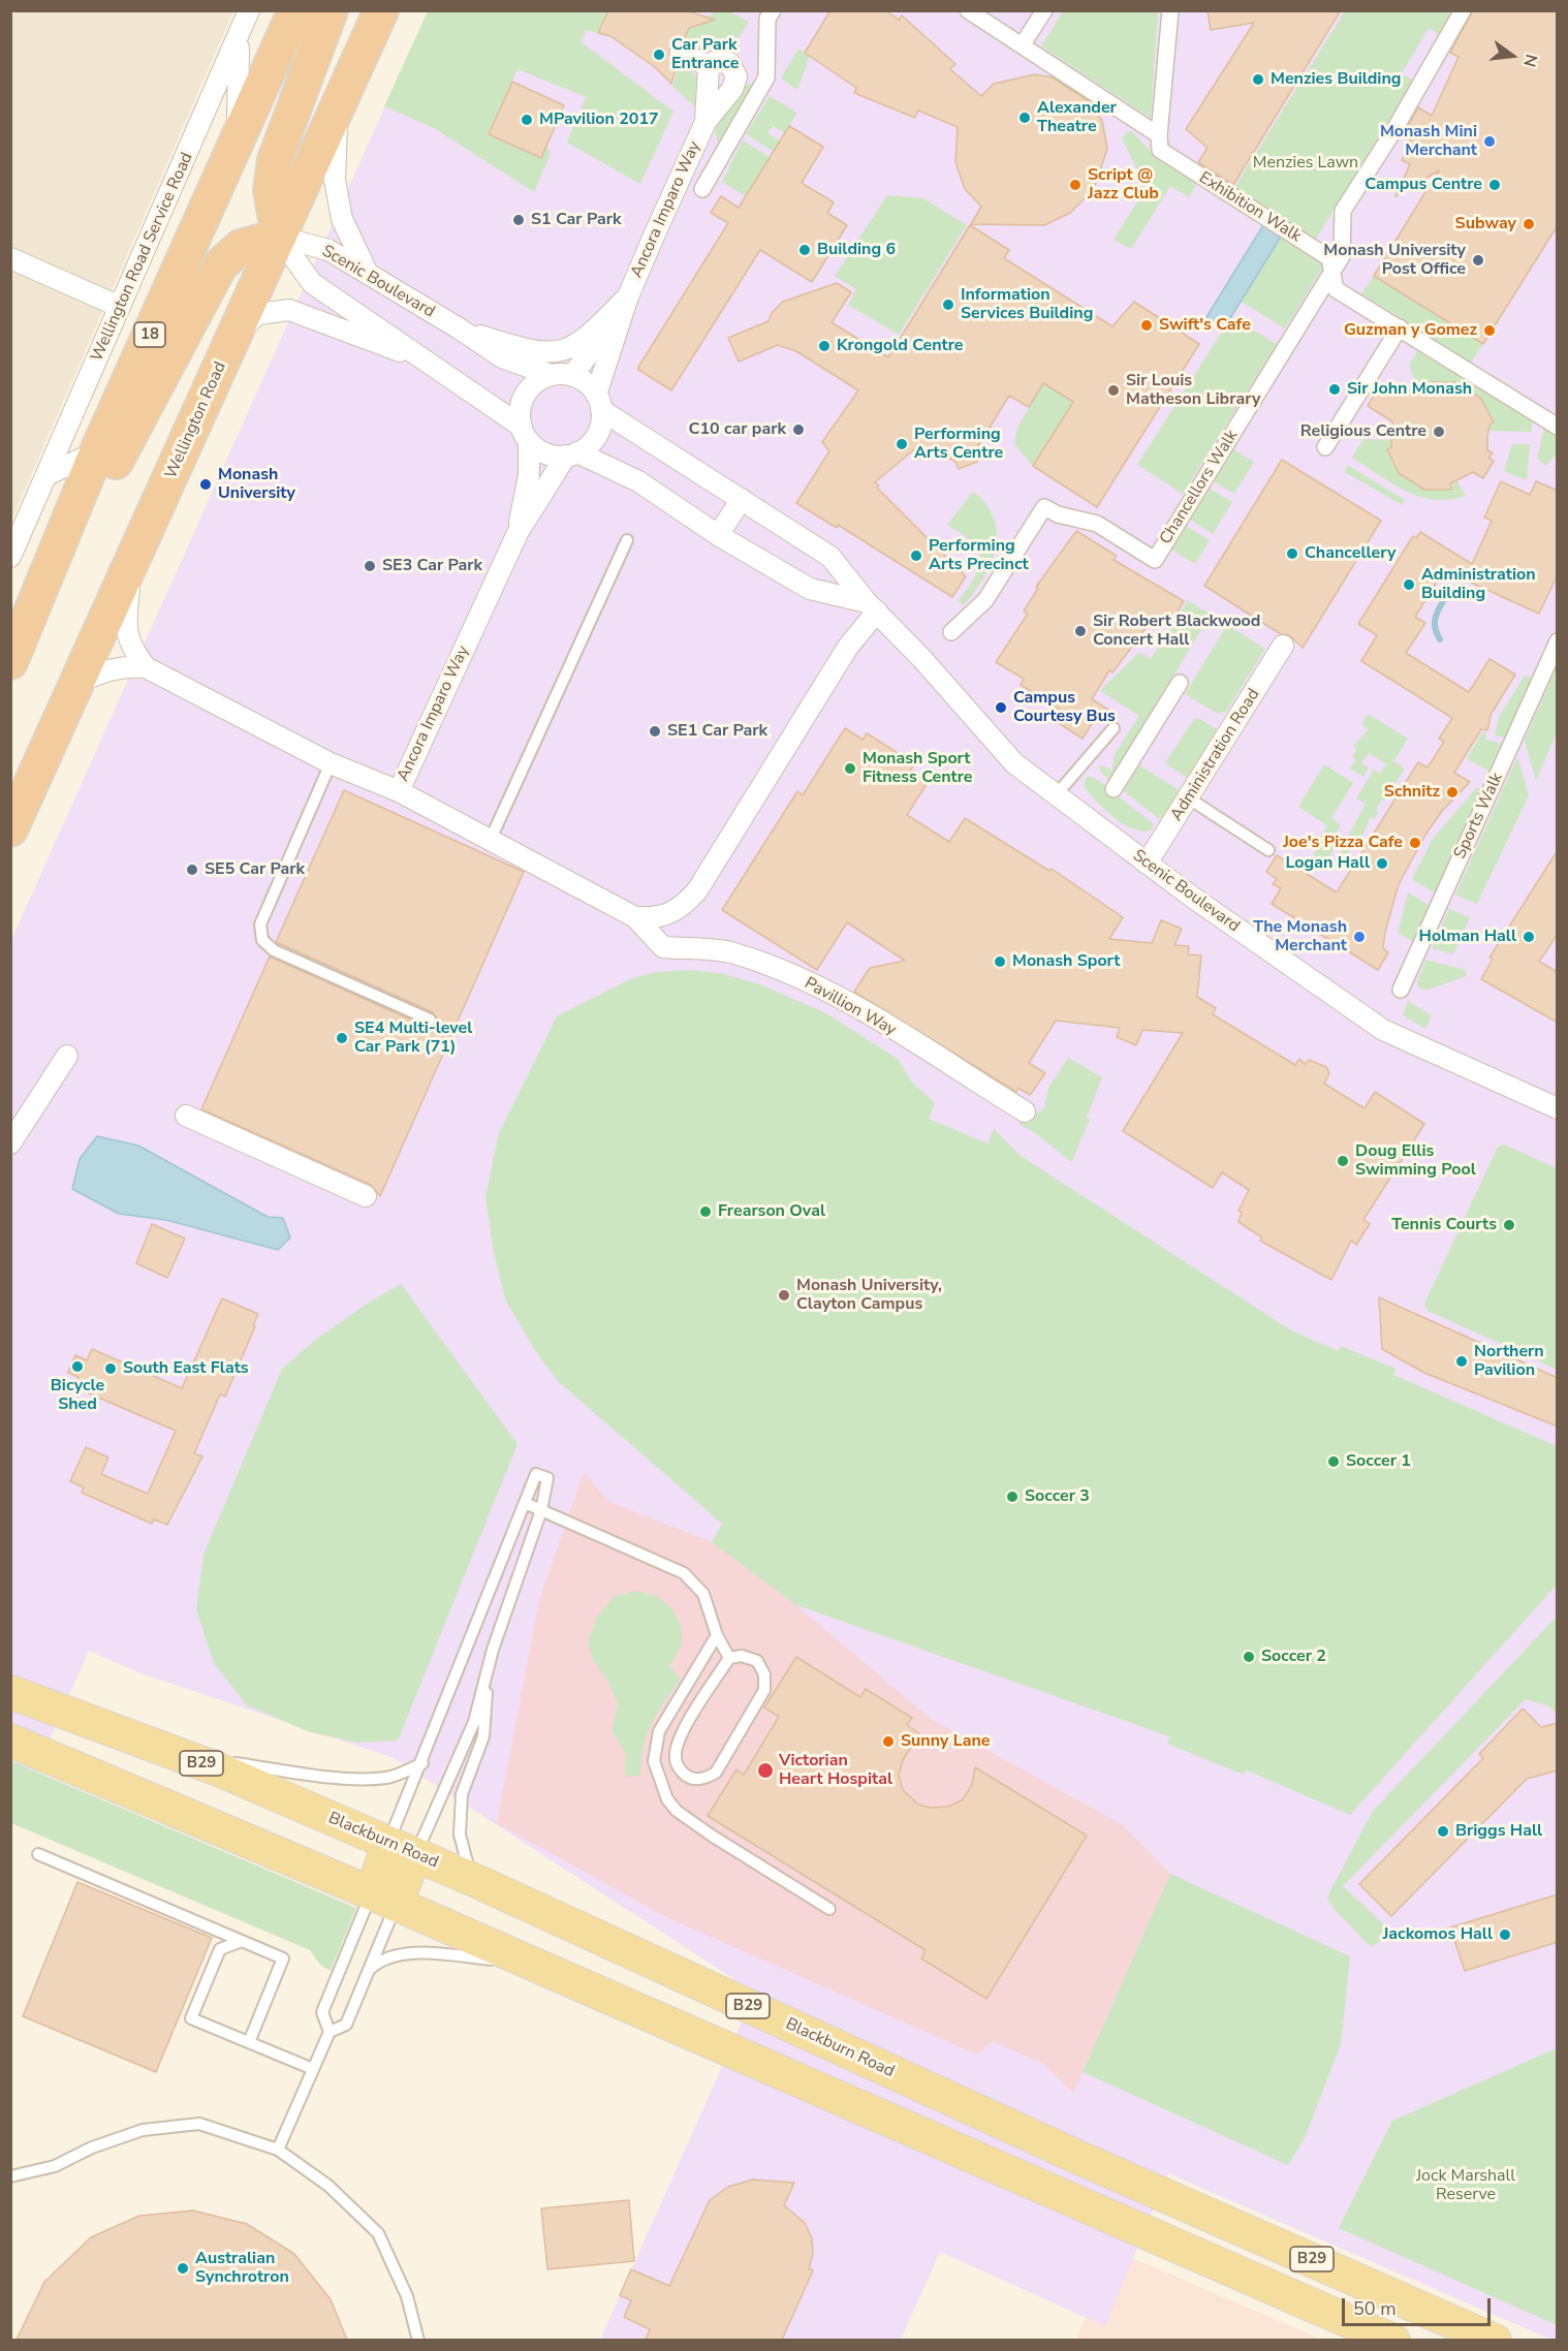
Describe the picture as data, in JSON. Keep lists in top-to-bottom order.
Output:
{
  "streets": {
    "highway": ["18", "Wellington Road"],
    "main road": ["B29", "Blackburn Road"],
    "street": [
      "Exhibition Walk",
      "Ancora Imparo Way",
      "Wellington Road Service Road",
      "Scenic Boulevard",
      "Chancellors Walk",
      "Administration Road",
      "Sports Walk",
      "Pavillion Way"
    ]
  },
  "crossings": [
    ["Exhibition Walk", "Chancellors Walk"],
    ["Ancora Imparo Way", "Scenic Boulevard"],
    ["Ancora Imparo Way", "Pavillion Way"],
    ["Wellington Road Service Road", "18"],
    ["Scenic Boulevard", "Wellington Road"],
    ["Scenic Boulevard", "Administration Road"]
  ],
  "parks": ["Menzies Lawn", "Jock Marshall Reserve"],
  "places": [
    "Car Park Entrance",
    "Menzies Building",
    "Alexander Theatre",
    "MPavilion 2017",
    "Monash Mini Merchant",
    "Script @ Jazz Club",
    "Campus Centre",
    "S1 Car Park",
    "Subway",
    "Building 6",
    "Monash University Post Office",
    "Information Services Building",
    "Swift's Cafe",
    "Guzman y Gomez",
    "Krongold Centre",
    "Sir John Monash",
    "Sir Louis Matheson Library",
    "C10 car park",
    "Religious Centre",
    "Performing Arts Centre",
    "Monash University",
    "Chancellery",
    "Performing Arts Precinct",
    "SE3 Car Park",
    "Administration Building",
    "Sir Robert Blackwood Concert Hall",
    "Campus Courtesy Bus",
    "SE1 Car Park",
    "Monash Sport Fitness Centre",
    "Schnitz",
    "Joe's Pizza Cafe",
    "Logan Hall",
    "SE5 Car Park",
    "The Monash Merchant",
    "Holman Hall",
    "Monash Sport",
    "SE4 Multi-level Car Park (71)",
    "Doug Ellis Swimming Pool",
    "Frearson Oval",
    "Tennis Courts",
    "Monash University, Clayton Campus",
    "Northern Pavilion",
    "Bicycle Shed",
    "South East Flats",
    "Soccer 1",
    "Soccer 3",
    "Soccer 2",
    "Sunny Lane",
    "Victorian Heart Hospital",
    "Briggs Hall",
    "Jackomos Hall",
    "Australian Synchrotron"
  ],
  "scale_bar": "50 m",
  "north": "right"
}
